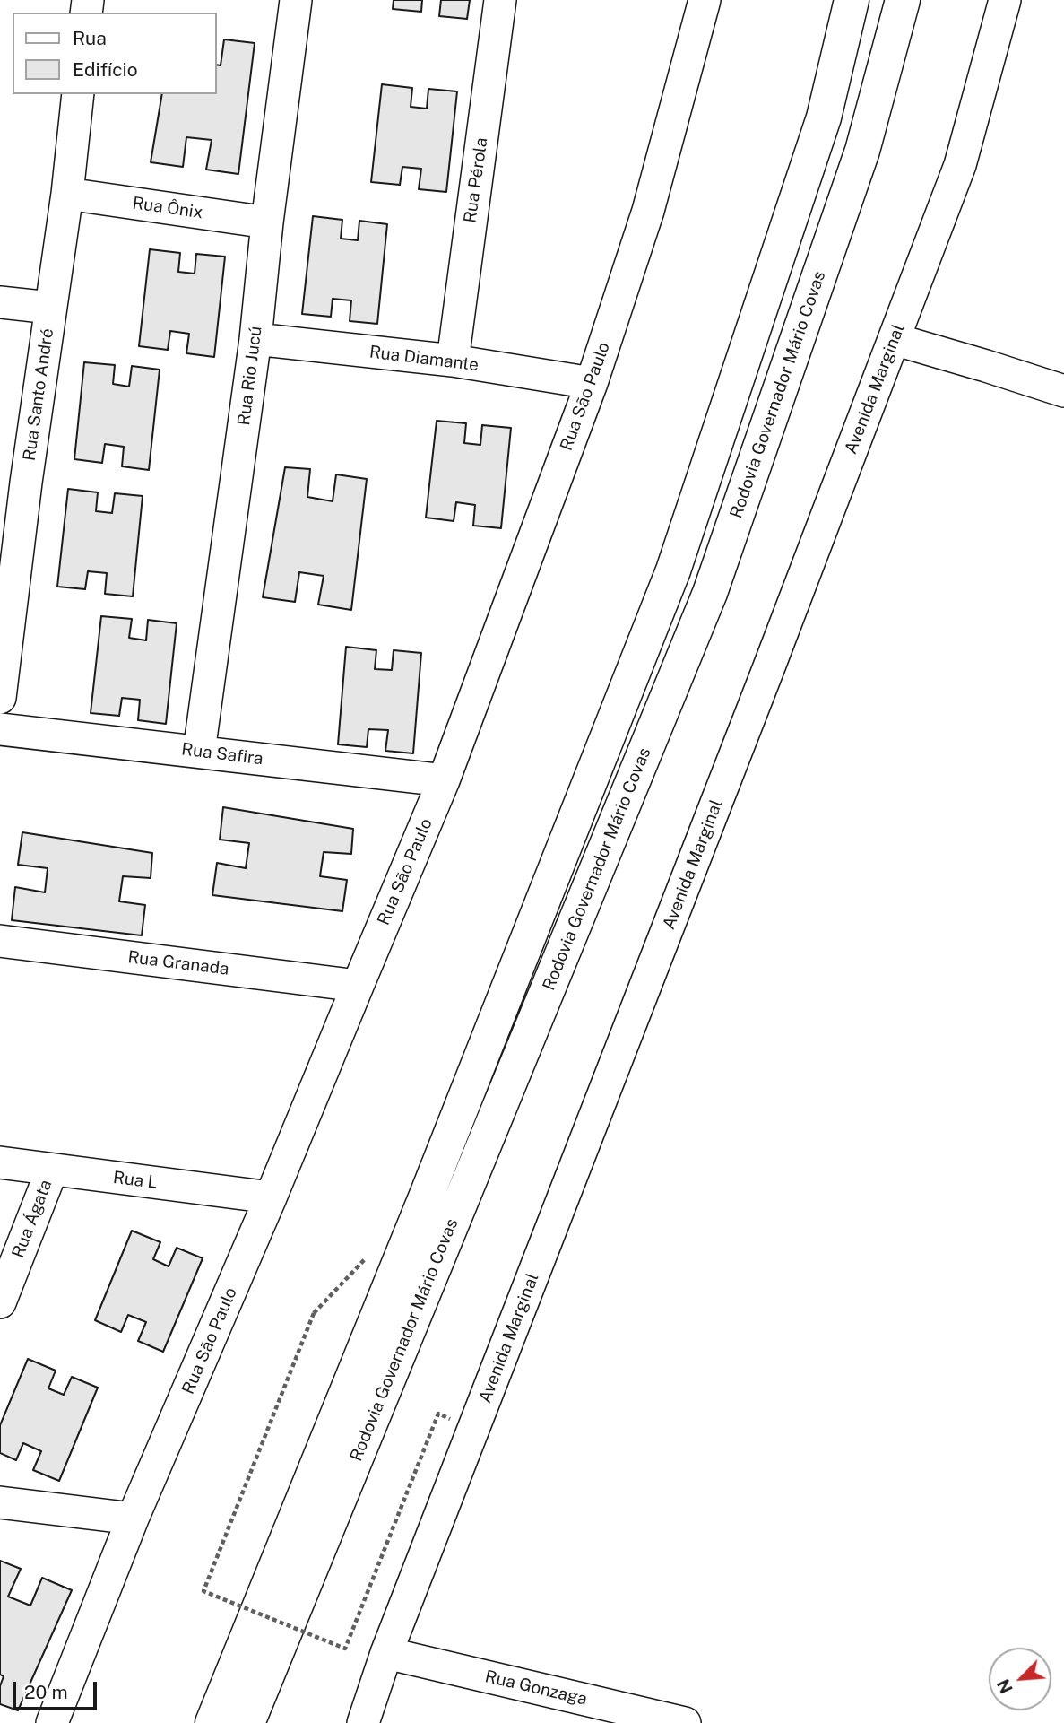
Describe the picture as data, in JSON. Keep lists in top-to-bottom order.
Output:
{
  "streets": {
    "main road": ["Rodovia Governador Mário Covas"],
    "street": [
      "Rua Pérola",
      "Rua Ônix",
      "Rua Diamante",
      "Rua Rio Jucú",
      "Avenida Marginal",
      "Rua Santo André",
      "Rua São Paulo",
      "Rua Safira",
      "Rua Granada",
      "Rua L",
      "Rua Ágata",
      "Rua Gonzaga"
    ]
  },
  "crossings": [
    ["Rua Pérola", "Rua Diamante"],
    ["Rua Ônix", "Rua Rio Jucú"],
    ["Rua Ônix", "Rua Santo André"],
    ["Rua Diamante", "Rua Rio Jucú"],
    ["Rua Diamante", "Rua São Paulo"],
    ["Rua Rio Jucú", "Rua Safira"],
    ["Avenida Marginal", "Rua Gonzaga"],
    ["Rua São Paulo", "Rua Safira"],
    ["Rua São Paulo", "Rua Granada"],
    ["Rua São Paulo", "Rua L"],
    ["Rua L", "Rua Ágata"]
  ],
  "legend": ["Rua", "Edifício"],
  "scale_bar": "20 m",
  "north": "bottom left"
}
